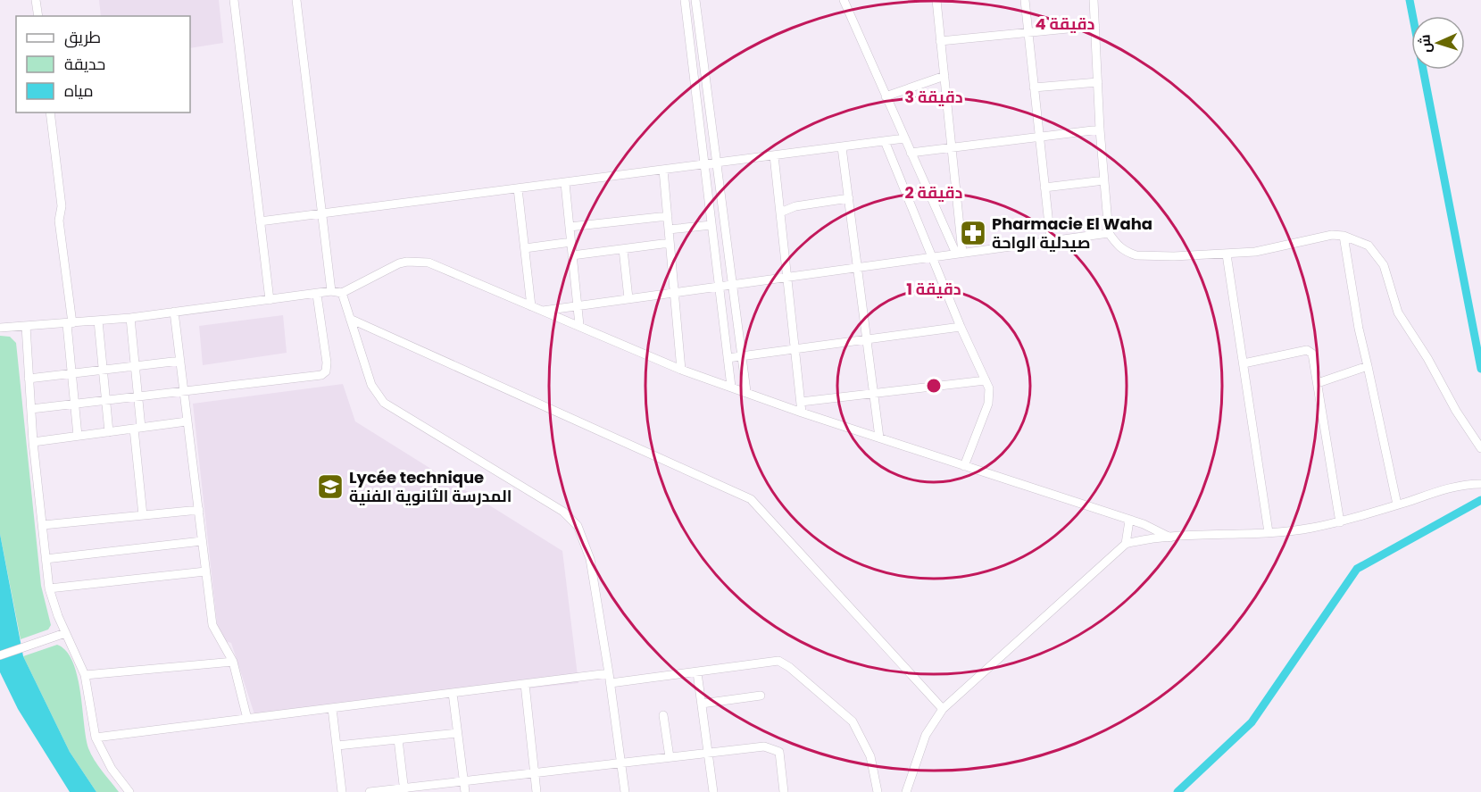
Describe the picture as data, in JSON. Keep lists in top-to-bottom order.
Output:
{
  "places": {
    "pharmacy": ["Pharmacie El Waha صيدلية الواحة"],
    "school or university": ["Lycée technique المدرسة الثانوية الفنية"]
  },
  "legend": ["طريق", "حديقة", "مياه"],
  "north": "left",
  "rings": [
    "4 دقيقة",
    "3 دقيقة",
    "2 دقيقة",
    "1 دقيقة"
  ]
}
